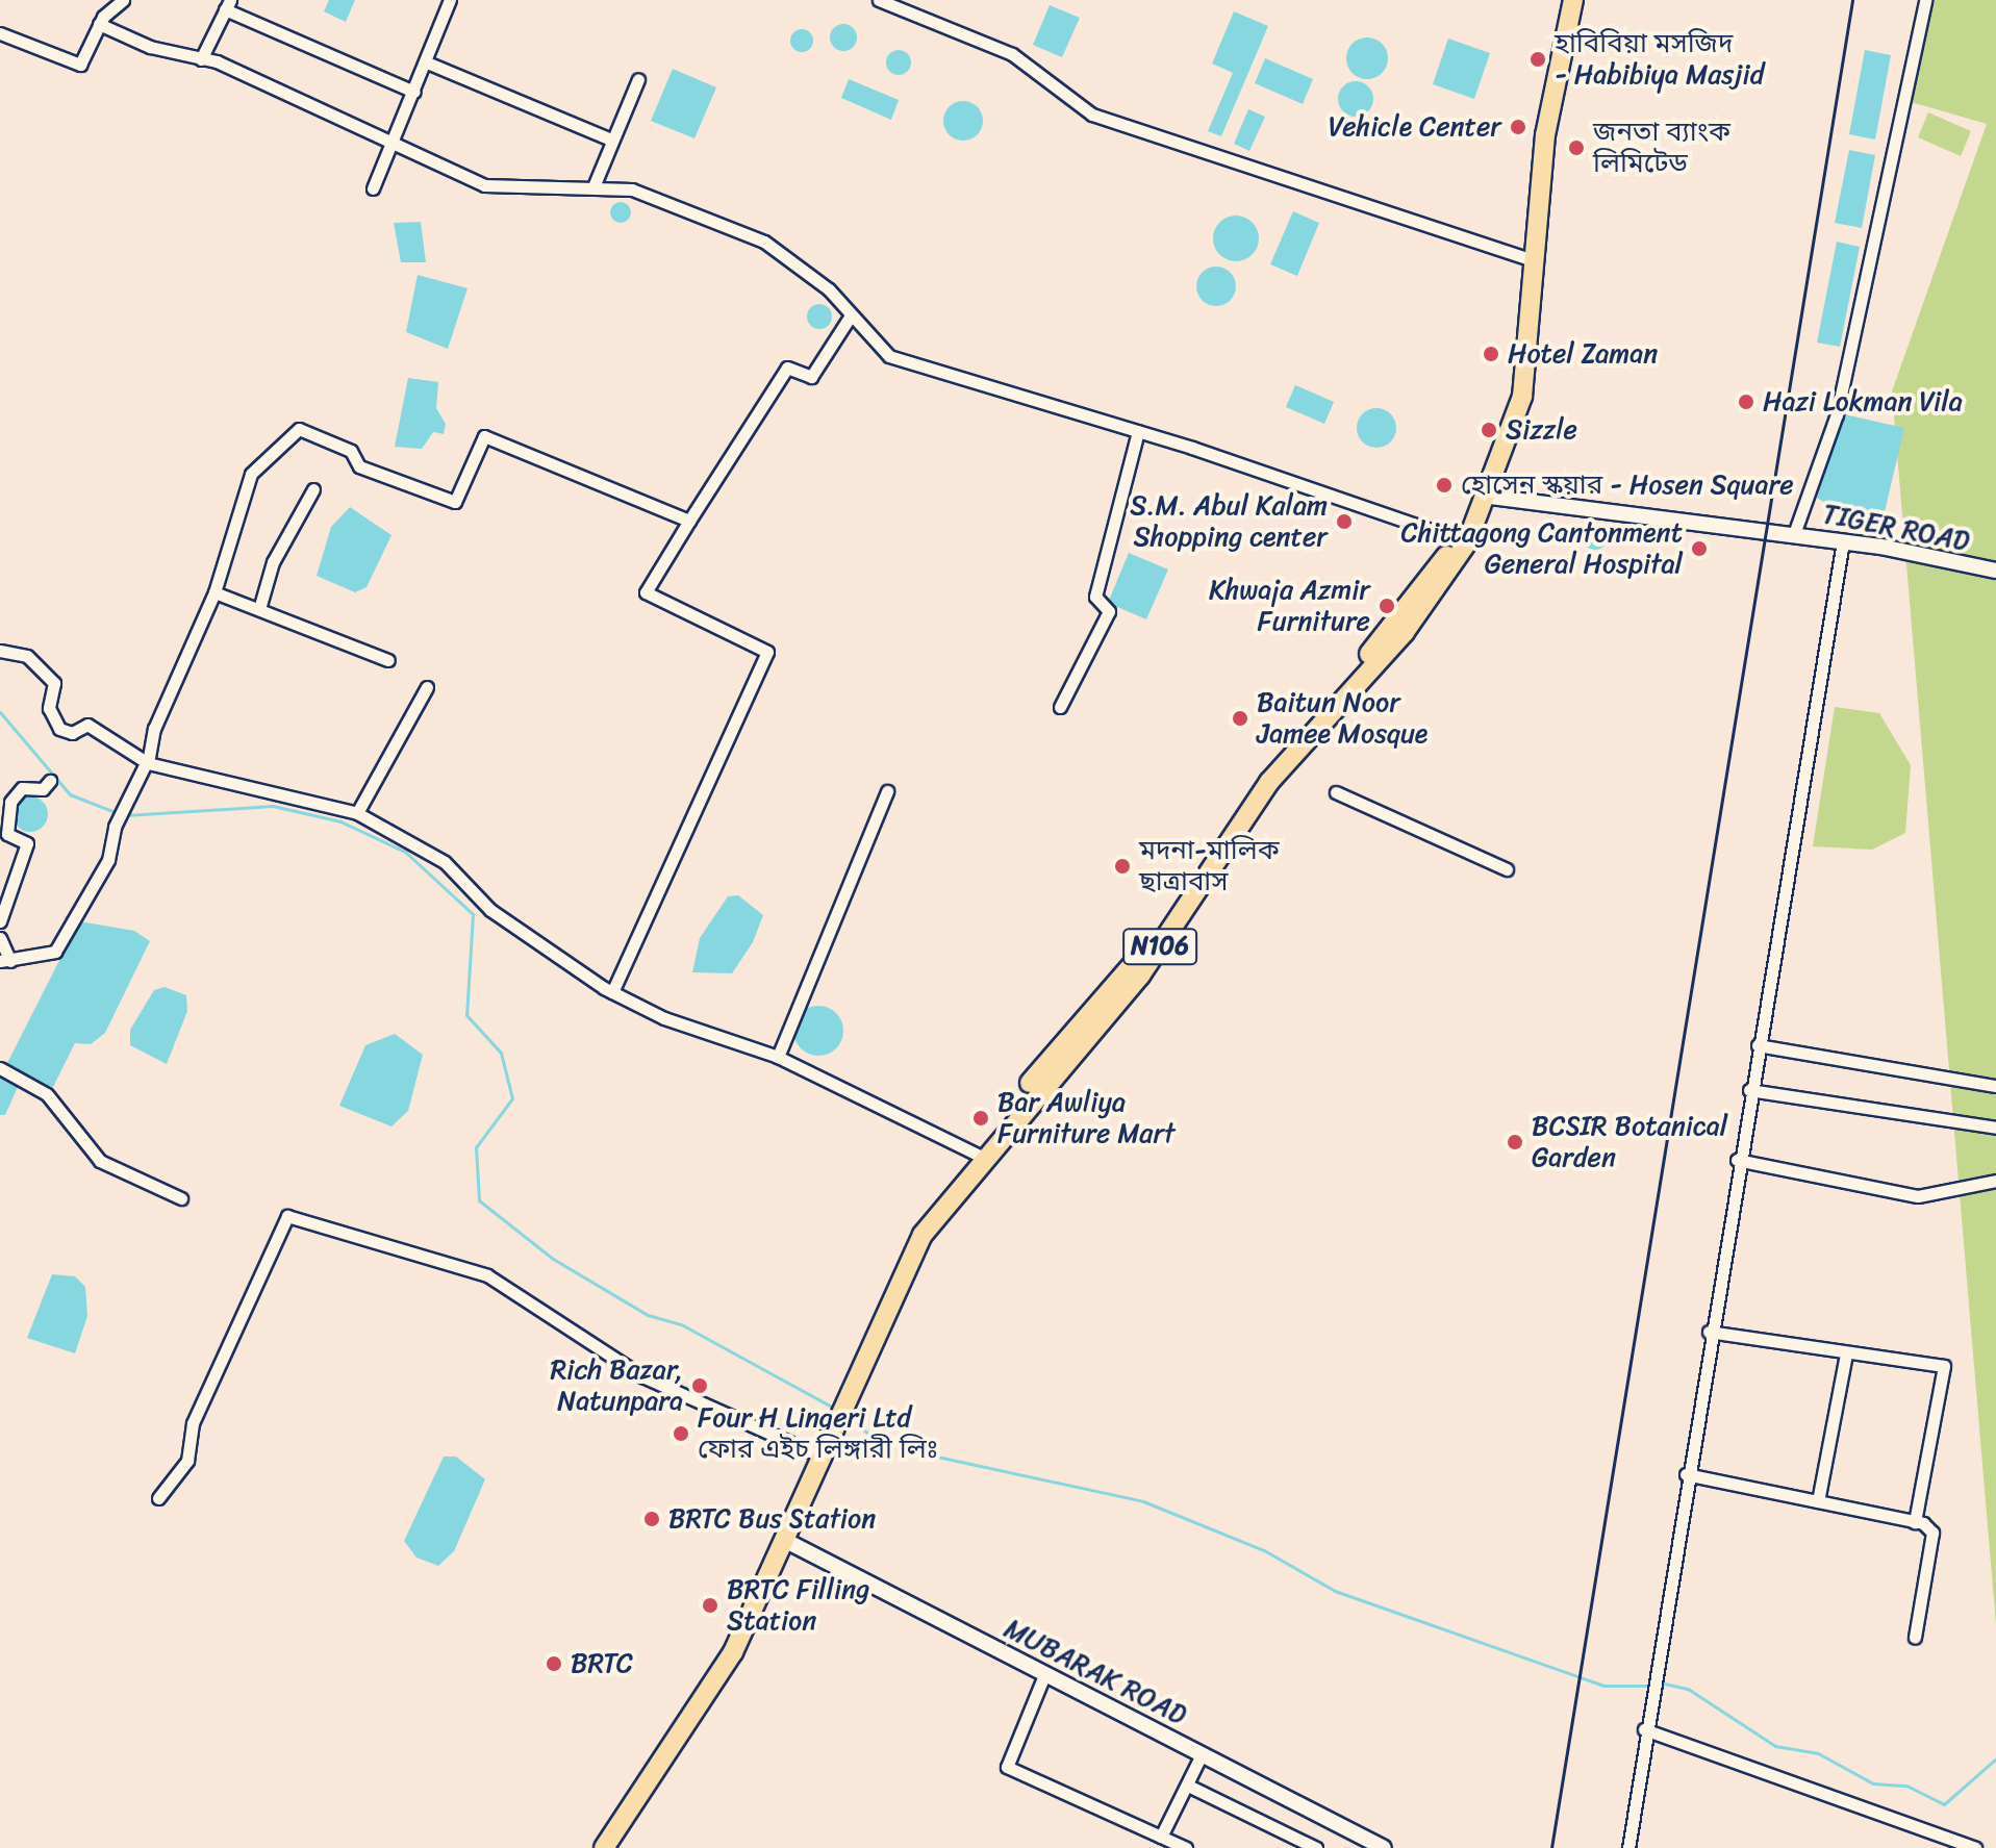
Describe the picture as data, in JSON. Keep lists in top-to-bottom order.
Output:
{
  "streets": {
    "highway": ["N106"],
    "street": ["TIGER ROAD", "MUBARAK ROAD"]
  },
  "crossings": [
    ["TIGER ROAD", "N106"],
    ["N106", "MUBARAK ROAD"]
  ],
  "places": [
    "হাবিবিয়া মসজিদ - Habibiya Masjid",
    "Vehicle Center",
    "জনতা ব্যাংক লিমিটেড",
    "Hotel Zaman",
    "Hazi Lokman Vila",
    "Sizzle",
    "হোসেন স্কয়ার - Hosen Square",
    "S.M. Abul Kalam Shopping center",
    "Chittagong Cantonment General Hospital",
    "Khwaja Azmir Furniture",
    "Baitun Noor Jamee Mosque",
    "মদনা-মালিক ছাত্রাবাস",
    "Bar Awliya Furniture Mart",
    "BCSIR Botanical Garden",
    "Rich Bazar, Natunpara",
    "Four H Lingeri Ltd ফোর এইচ লিঙ্গারী লিঃ",
    "BRTC Bus Station",
    "BRTC Filling Station",
    "BRTC"
  ]
}
